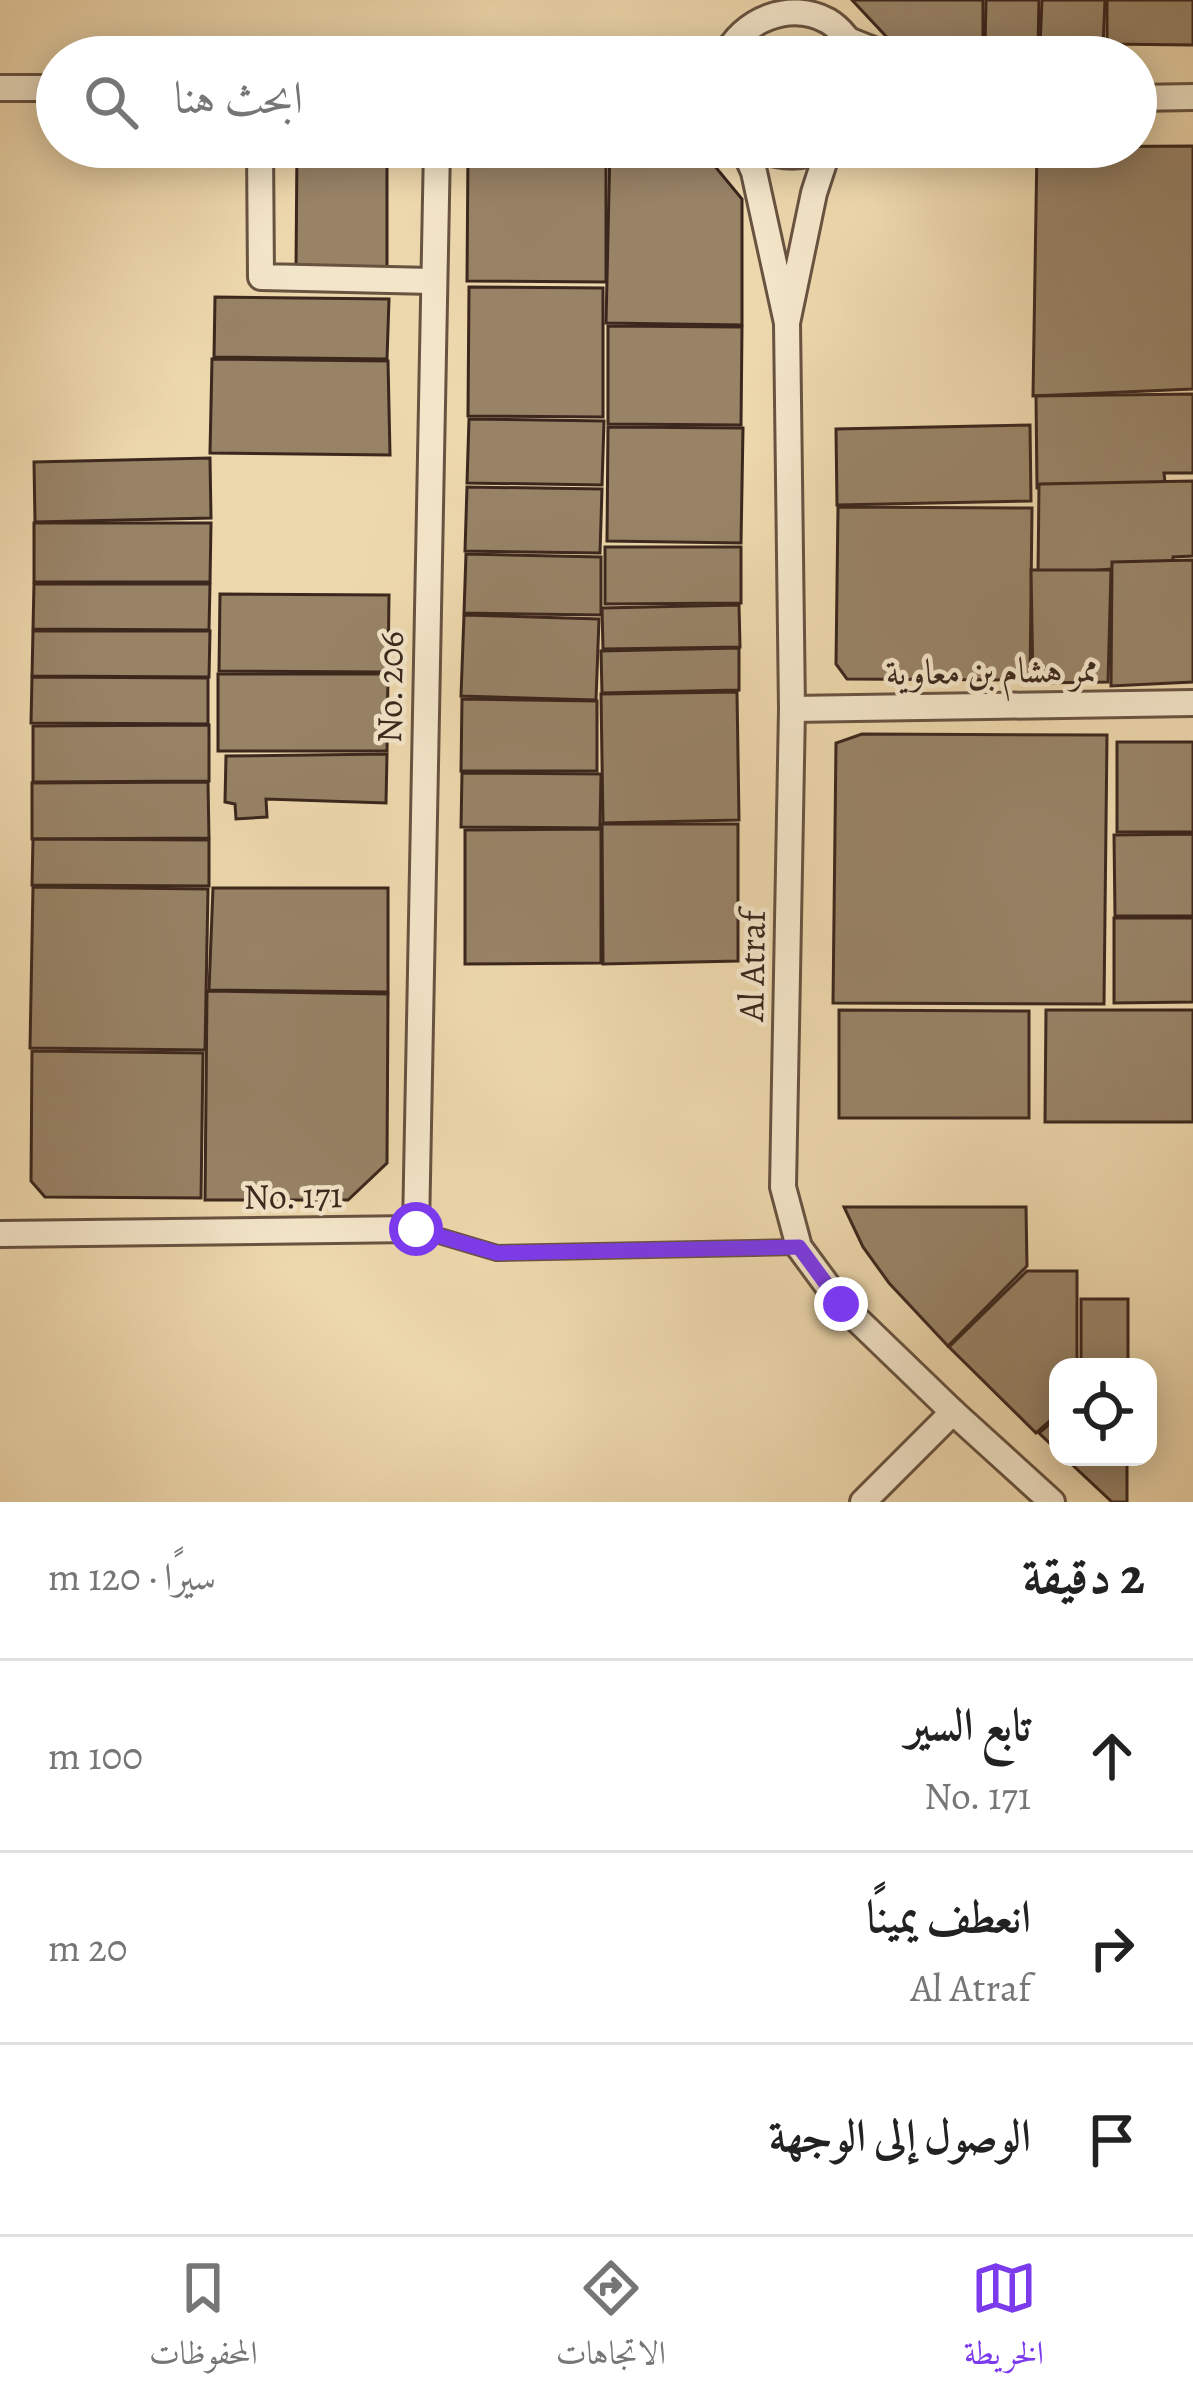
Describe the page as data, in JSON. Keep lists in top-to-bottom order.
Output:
{
  "streets": {
    "street": [
      "ممر هشام بن معاوية",
      "No. 206",
      "Al Atraf",
      "No. 171"
    ]
  },
  "crossings": [
    ["ممر هشام بن معاوية", "Al Atraf"],
    ["No. 206", "No. 171"],
    ["Al Atraf", "No. 171"]
  ],
  "page": {
    "search": "ابحث هنا",
    "heading": ["2 دقيقة", "سيرًا · 120 m"],
    "list": [
      ["تابع السير", "No. 171", "100 m"],
      ["انعطف يمينًا", "Al Atraf", "20 m"],
      "الوصول إلى الوجهة"
    ],
    "nav": ["الخريطة", "الاتجاهات", "المحفوظات"]
  }
}
